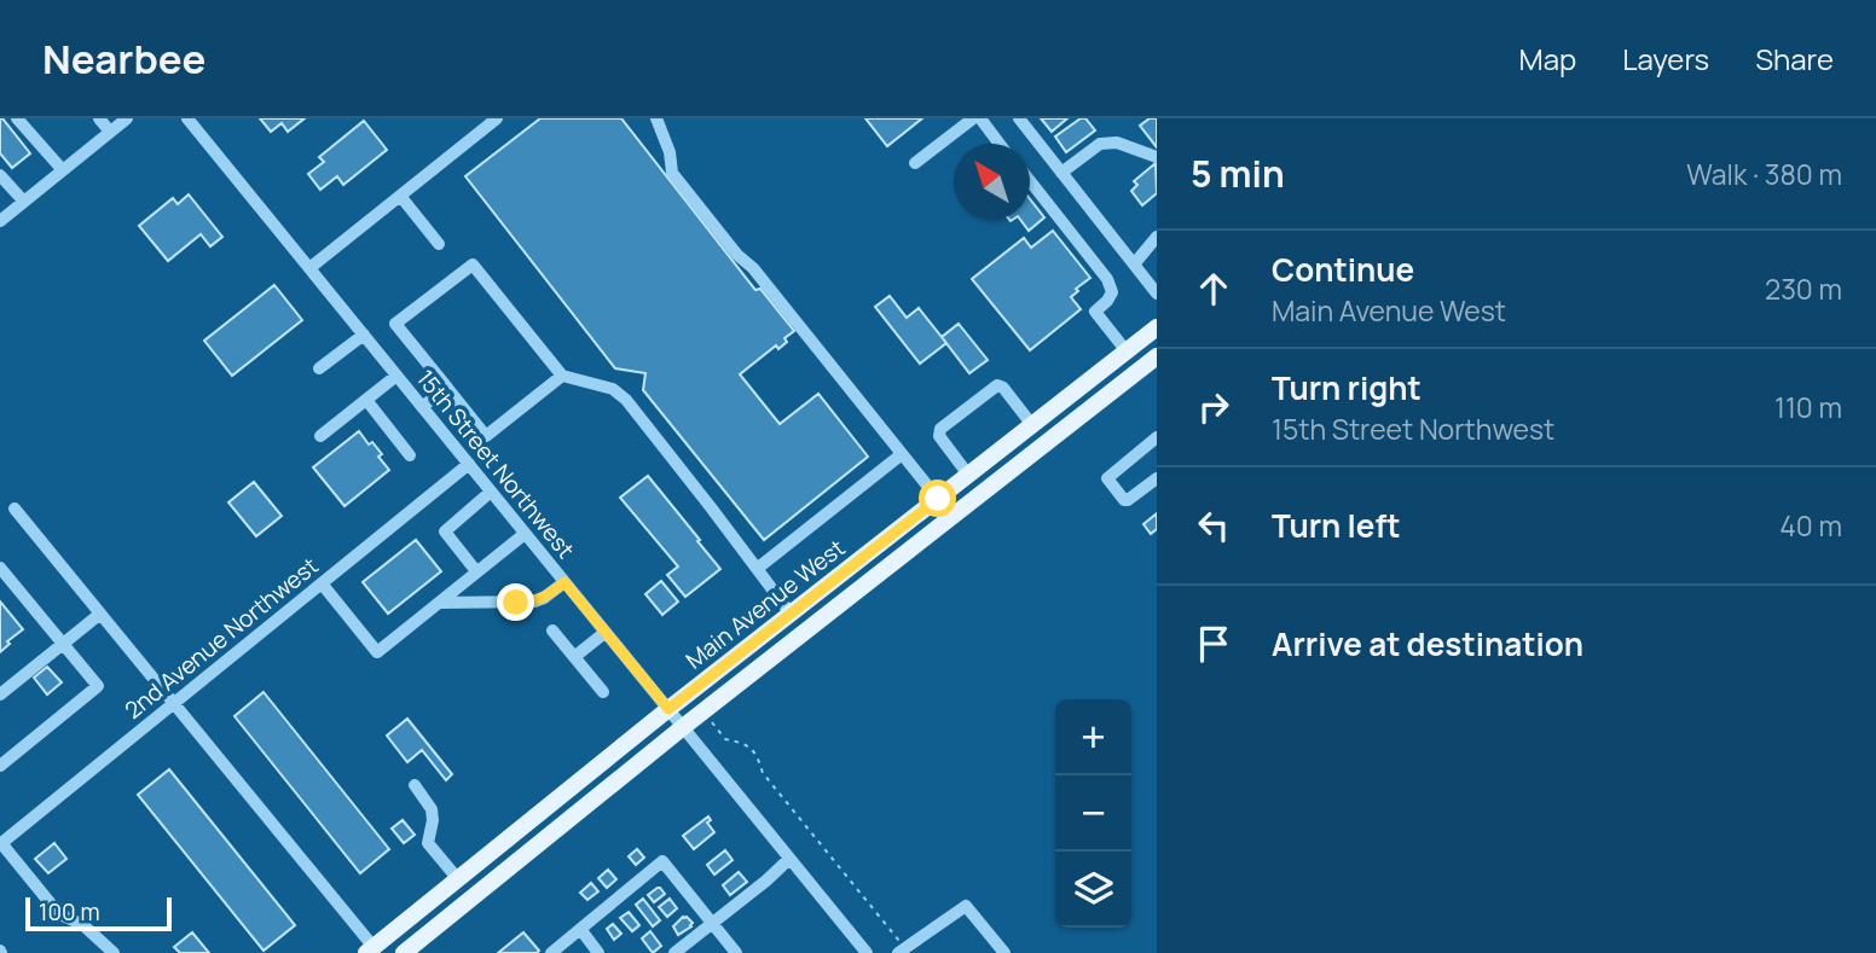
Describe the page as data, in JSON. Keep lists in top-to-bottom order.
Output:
{
  "streets": {
    "main road": ["Main Avenue West"],
    "street": ["15th Street Northwest", "2nd Avenue Northwest"]
  },
  "crossings": [
    ["15th Street Northwest", "Main Avenue West"],
    ["15th Street Northwest", "2nd Avenue Northwest"]
  ],
  "scale_bar": "100 m",
  "north": "top left",
  "page": {
    "header": "Nearbee",
    "nav": ["Map", "Layers", "Share"],
    "heading": ["5 min", "Walk · 380 m"],
    "list": [
      ["Continue", "Main Avenue West", "230 m"],
      ["Turn right", "15th Street Northwest", "110 m"],
      ["Turn left", "40 m"],
      "Arrive at destination"
    ],
    "map_buttons": ["+", "−"],
    "scale": "100 m"
  }
}
